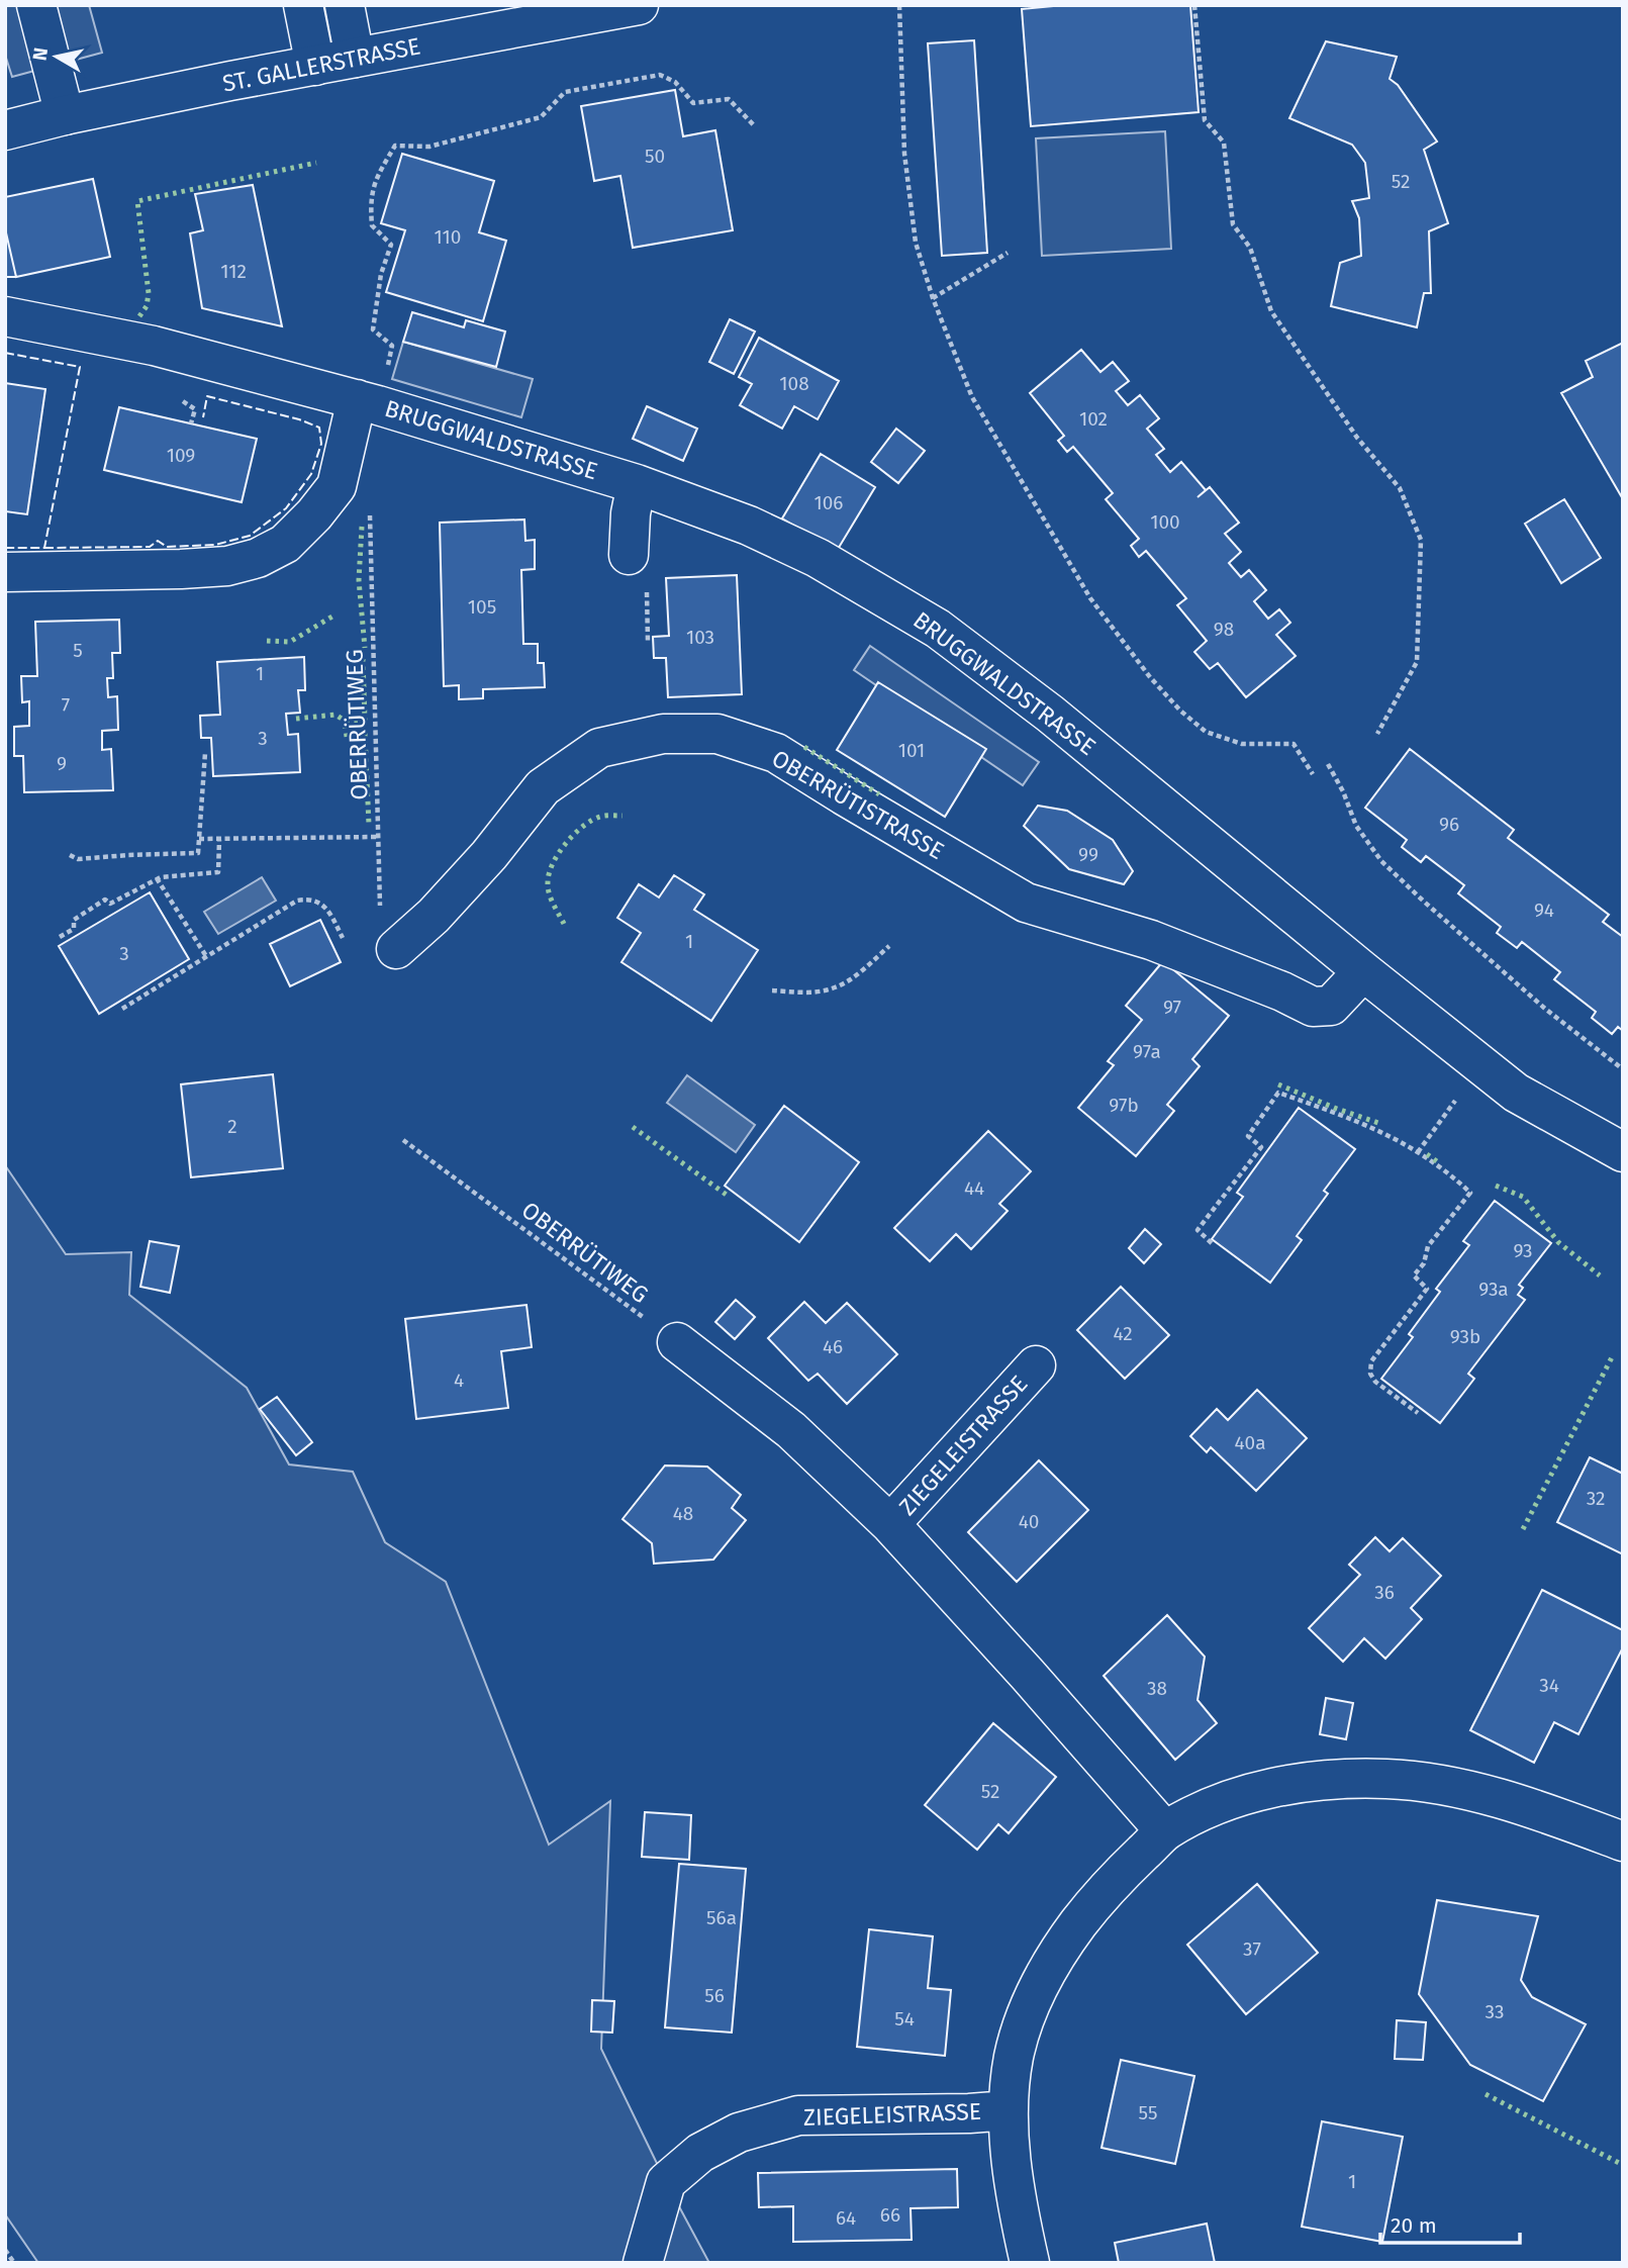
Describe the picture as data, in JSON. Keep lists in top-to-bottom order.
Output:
{
  "streets": {
    "street": [
      "ST. GALLERSTRASSE",
      "BRUGGWALDSTRASSE",
      "OBERRÜTISTRASSE",
      "ZIEGELEISTRASSE"
    ],
    "path": ["OBERRÜTIWEG"]
  },
  "crossings": [
    ["BRUGGWALDSTRASSE", "OBERRÜTISTRASSE"],
    ["OBERRÜTIWEG", "OBERRÜTISTRASSE"],
    ["OBERRÜTIWEG", "ZIEGELEISTRASSE"]
  ],
  "house_numbers": [
    "50",
    "52",
    "110",
    "112",
    "108",
    "102",
    "109",
    "106",
    "100",
    "105",
    "98",
    "103",
    "5",
    "1",
    "7",
    "3",
    "101",
    "9",
    "96",
    "99",
    "94",
    "1",
    "3",
    "97",
    "97a",
    "97b",
    "2",
    "44",
    "93",
    "93a",
    "42",
    "93b",
    "46",
    "4",
    "40a",
    "32",
    "48",
    "40",
    "36",
    "34",
    "38",
    "52",
    "56a",
    "37",
    "56",
    "33",
    "54",
    "55",
    "1",
    "66",
    "64"
  ],
  "scale_bar": "20 m",
  "north": "left"
}
